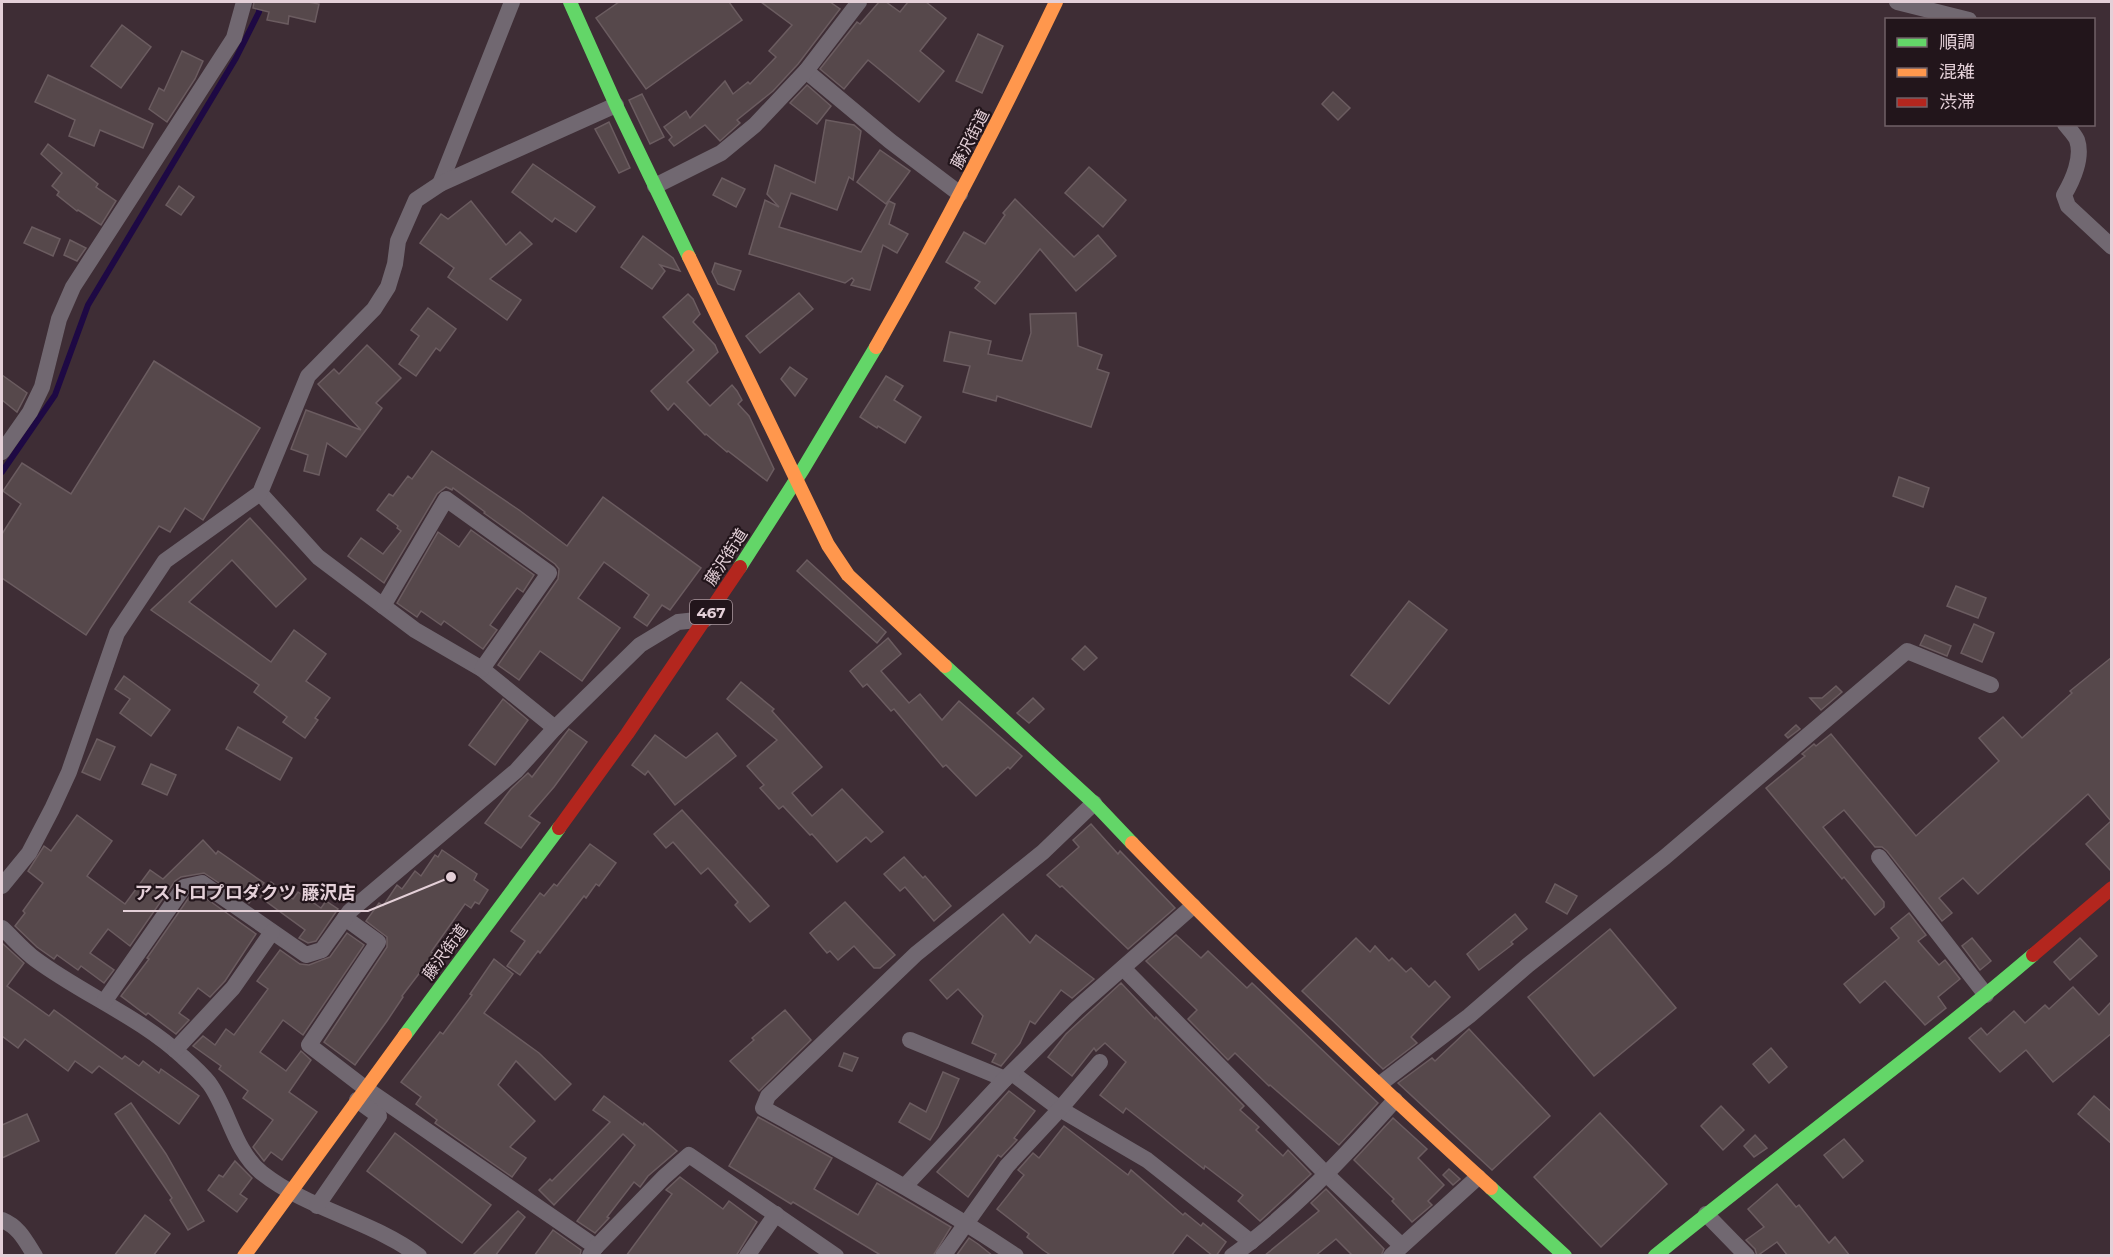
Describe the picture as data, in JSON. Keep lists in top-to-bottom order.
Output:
{
  "streets": {
    "main road": ["藤沢街道", "467"]
  },
  "places": ["アストロプロダクツ 藤沢店"],
  "legend": ["順調", "混雑", "渋滞"]
}
